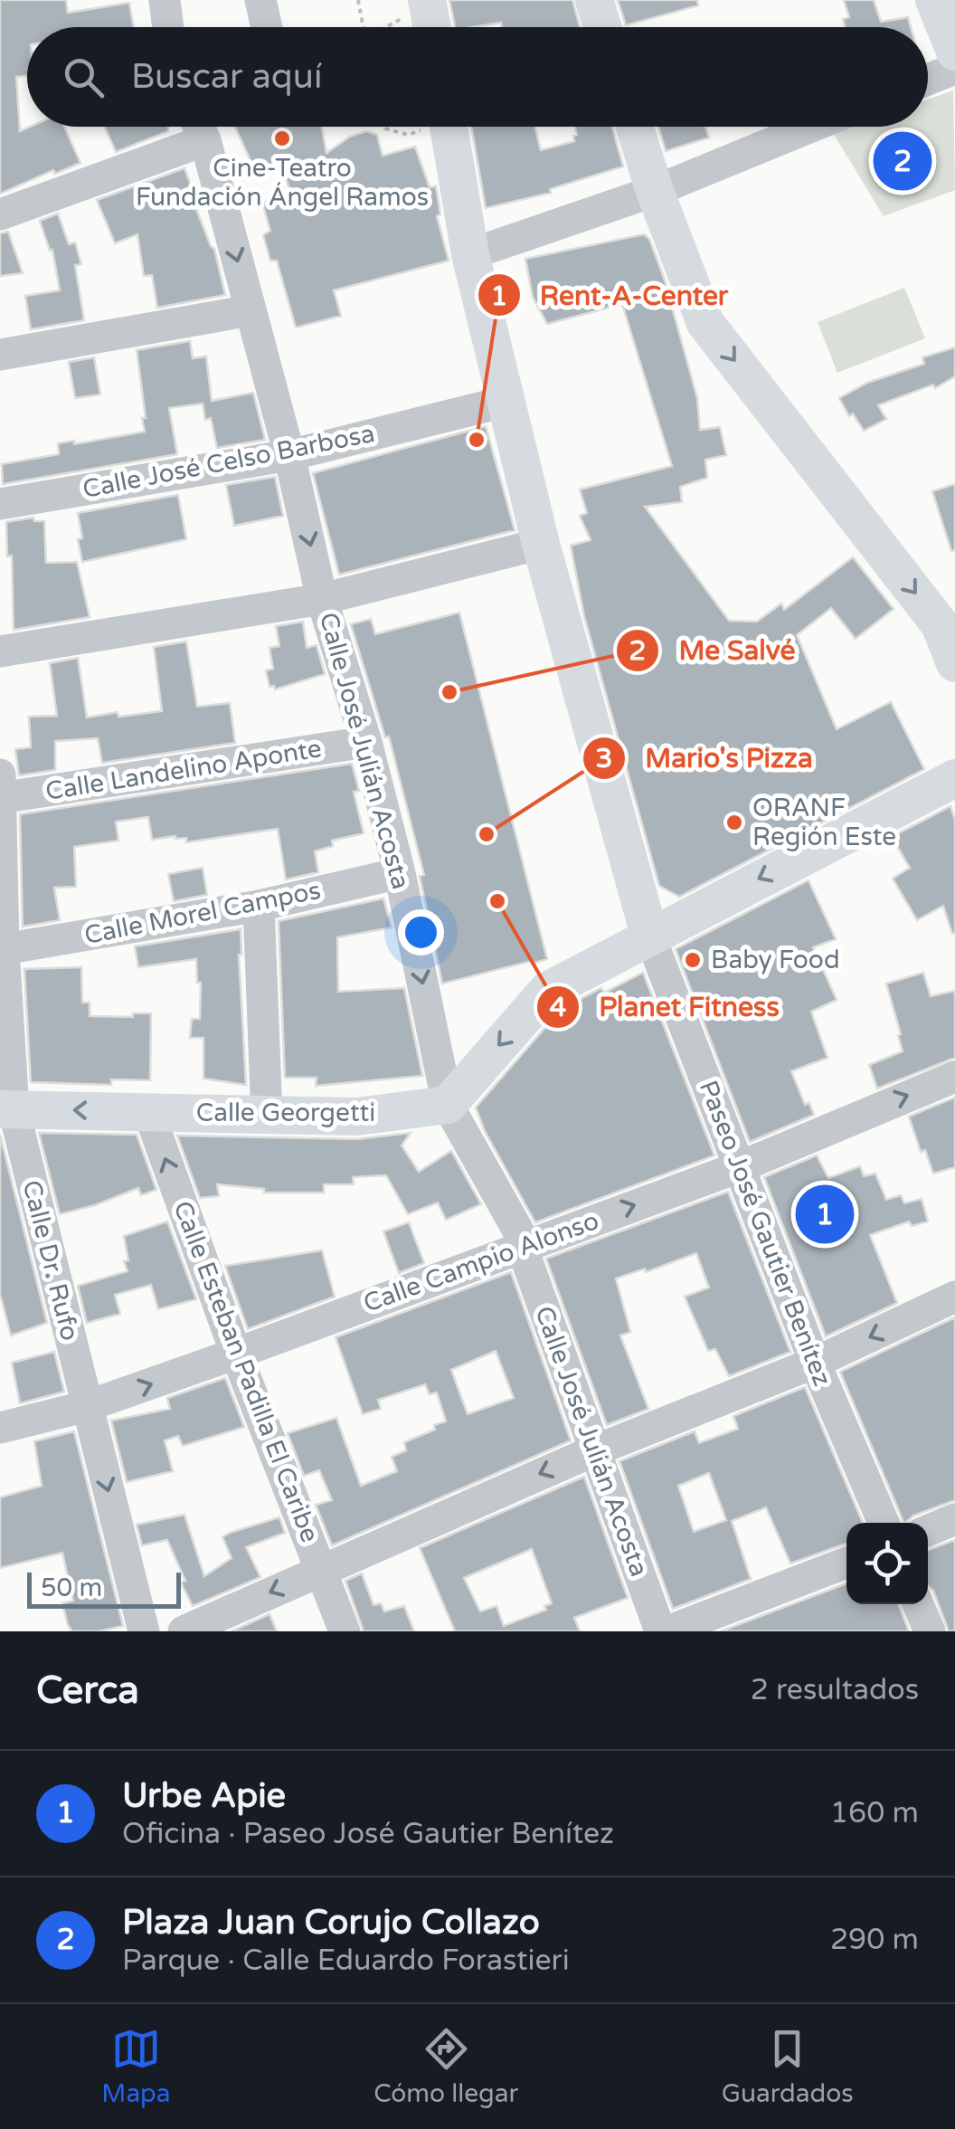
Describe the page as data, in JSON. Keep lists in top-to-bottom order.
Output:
{
  "streets": {
    "main road": ["Calle Georgetti"],
    "street": [
      "Calle José Celso Barbosa",
      "Calle José Julián Acosta",
      "Calle Landelino Aponte",
      "Calle Morel Campos",
      "Paseo José Gautier Benítez",
      "Calle Dr. Rufo",
      "Calle Campio Alonso",
      "Calle Esteban Padilla El Caribe"
    ]
  },
  "crossings": [
    ["Calle José Celso Barbosa", "Calle José Julián Acosta"],
    ["Calle José Julián Acosta", "Calle Landelino Aponte"],
    ["Calle José Julián Acosta", "Calle Morel Campos"],
    ["Calle José Julián Acosta", "Calle Georgetti"],
    ["Calle José Julián Acosta", "Calle Campio Alonso"],
    ["Calle Landelino Aponte", "Calle Dr. Rufo"],
    ["Calle Morel Campos", "Calle Dr. Rufo"],
    ["Calle Georgetti", "Calle Dr. Rufo"],
    ["Calle Georgetti", "Calle Esteban Padilla El Caribe"],
    ["Paseo José Gautier Benítez", "Calle Campio Alonso"],
    ["Calle Dr. Rufo", "Calle Campio Alonso"],
    ["Calle Campio Alonso", "Calle Esteban Padilla El Caribe"]
  ],
  "one_way": ["Calle Esteban Padilla El Caribe"],
  "places": [
    "Cine-Teatro Fundación Ángel Ramos",
    "Rent-A-Center",
    "Me Salvé",
    "ORANF Región Este",
    "Mario's Pizza",
    "Planet Fitness",
    "Baby Food"
  ],
  "scale_bar": "50 m",
  "page": {
    "search": "Buscar aquí",
    "pins": ["2", "1"],
    "scale": "50 m",
    "heading": ["Cerca", "2 resultados"],
    "list": [
      {
        "mark": "1",
        "name": "Urbe Apie",
        "note": "Oficina · Paseo José Gautier Benítez",
        "value": "160 m"
      },
      {
        "mark": "2",
        "name": "Plaza Juan Corujo Collazo",
        "note": "Parque · Calle Eduardo Forastieri",
        "value": "290 m"
      }
    ],
    "nav": ["Mapa", "Cómo llegar", "Guardados"]
  }
}
